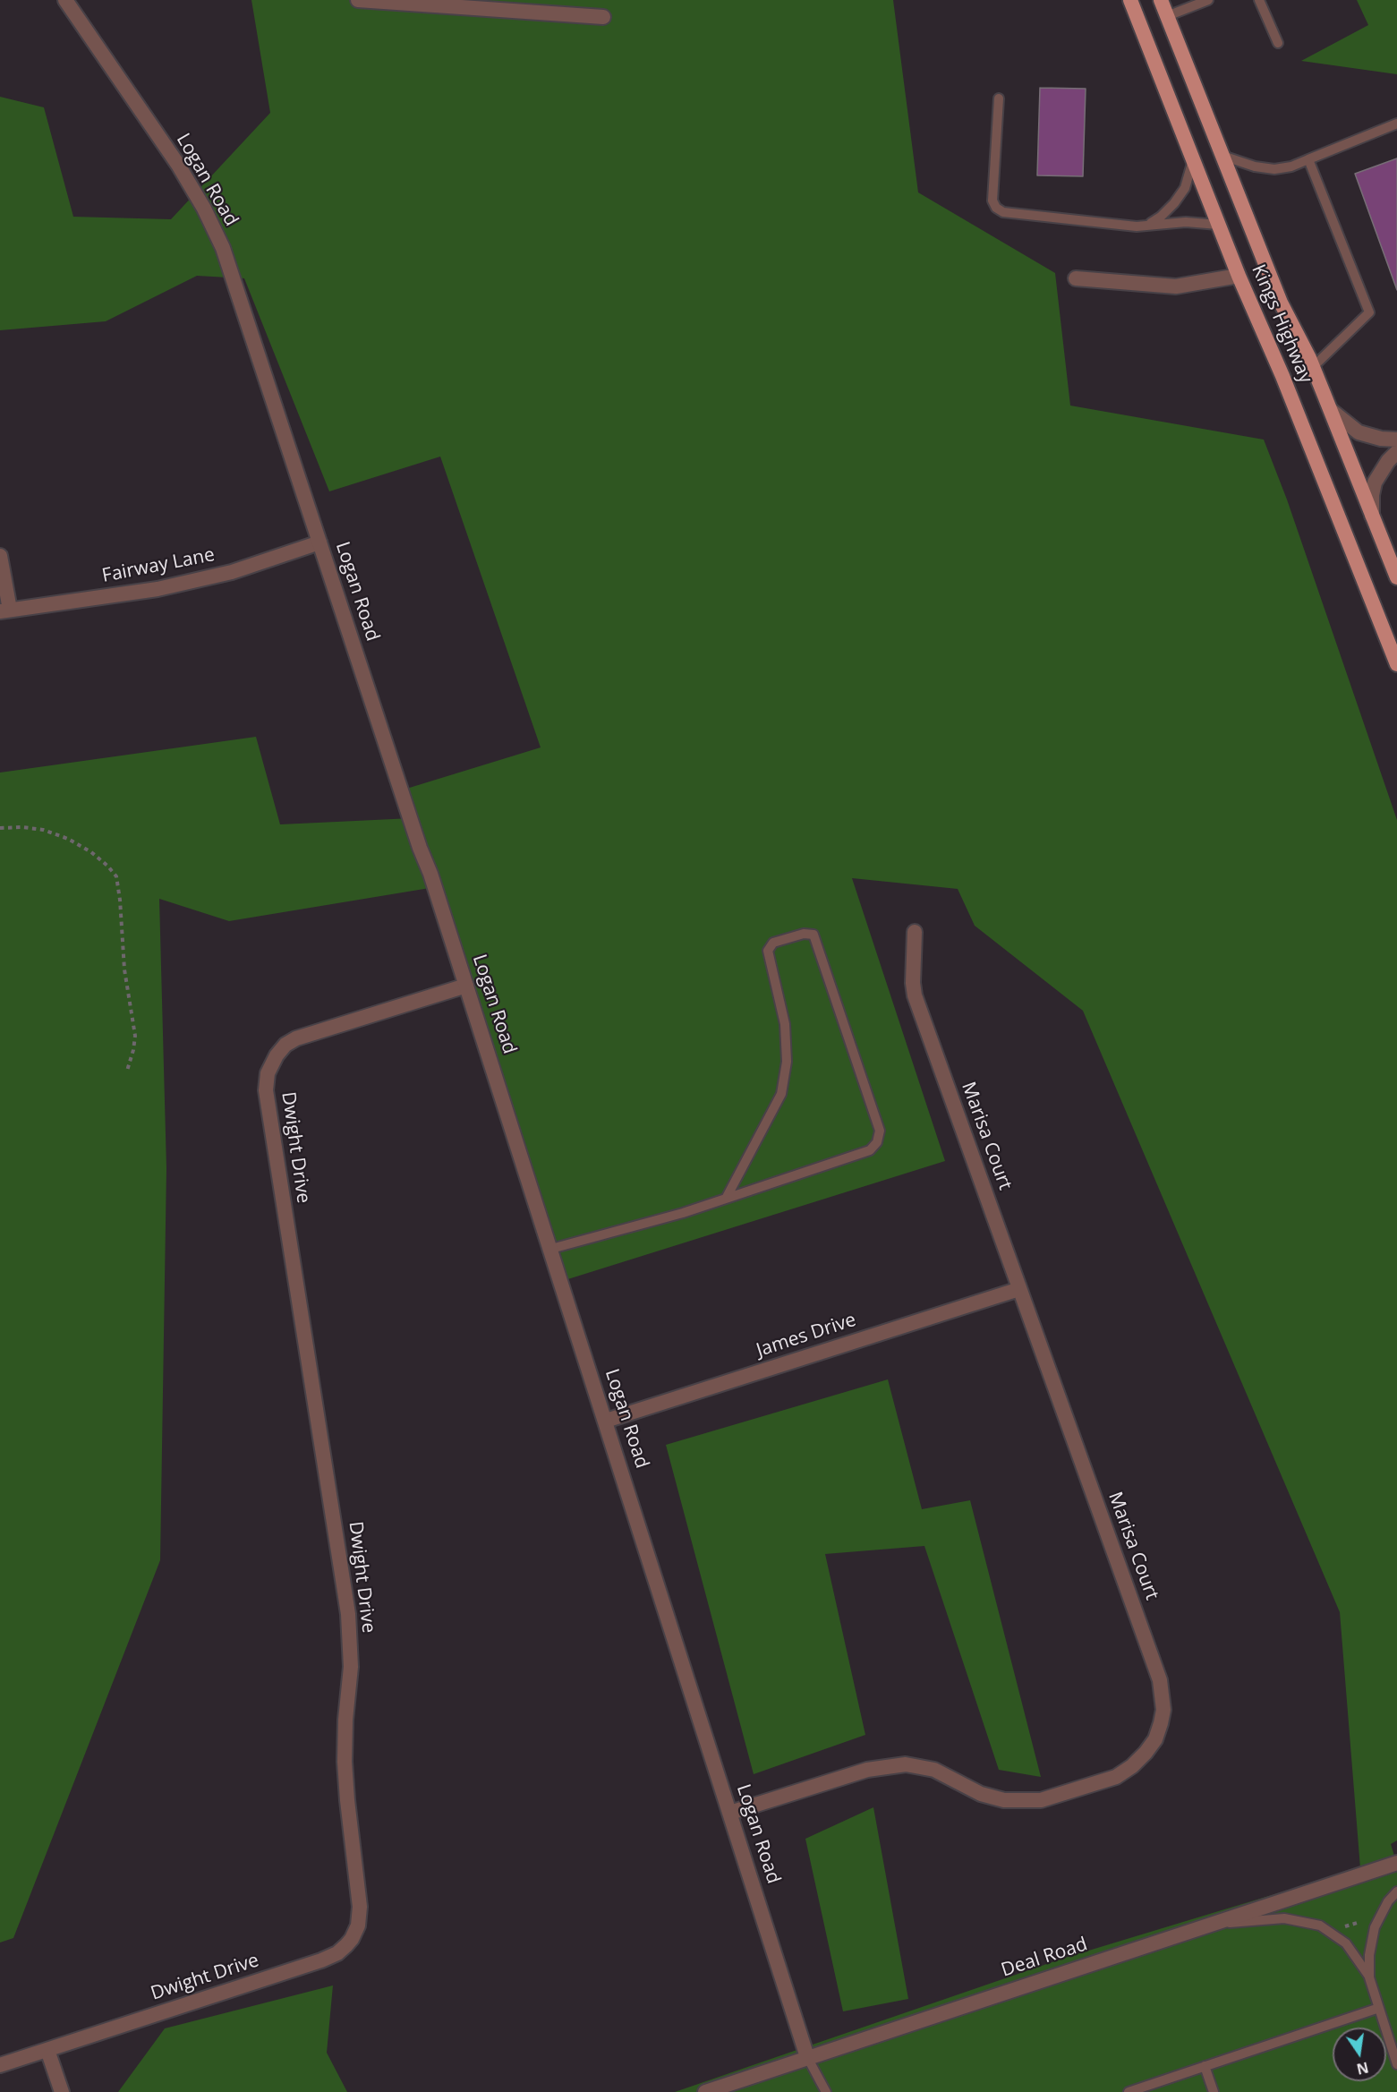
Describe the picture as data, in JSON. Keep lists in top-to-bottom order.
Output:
{
  "streets": {
    "main road": ["Kings Highway"],
    "street": [
      "Logan Road",
      "Fairway Lane",
      "Marisa Court",
      "Dwight Drive",
      "James Drive",
      "Deal Road"
    ]
  },
  "crossings": [
    ["Logan Road", "Fairway Lane"],
    ["Logan Road", "Marisa Court"],
    ["Logan Road", "Dwight Drive"],
    ["Logan Road", "James Drive"],
    ["Logan Road", "Deal Road"],
    ["Marisa Court", "James Drive"]
  ],
  "north": "bottom"
}
